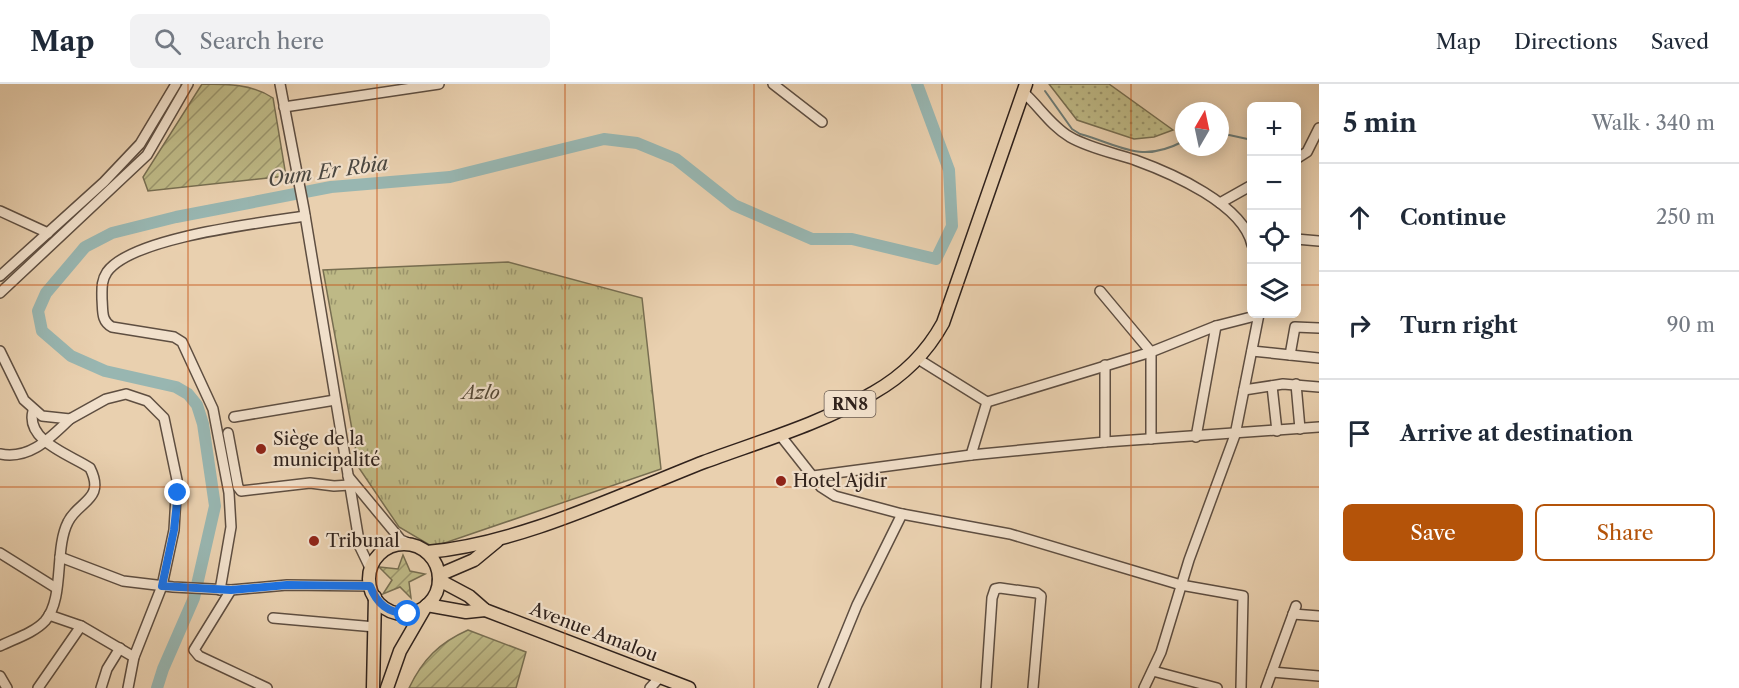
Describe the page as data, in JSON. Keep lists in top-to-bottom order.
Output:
{
  "streets": {
    "main road": ["RN8", "Avenue Amalou"]
  },
  "water": ["Oum Er Rbia"],
  "parks": ["Azlo"],
  "places": ["Siège de la municipalité", "Hotel Ajdir", "Tribunal"],
  "north": "top",
  "page": {
    "header": "Map",
    "search": "Search here",
    "nav": ["Map", "Directions", "Saved"],
    "heading": ["5 min", "Walk · 340 m"],
    "map_buttons": ["+", "−"],
    "list": [
      ["Continue", "250 m"],
      ["Turn right", "90 m"],
      "Arrive at destination"
    ],
    "buttons": ["Save", "Share"]
  }
}
